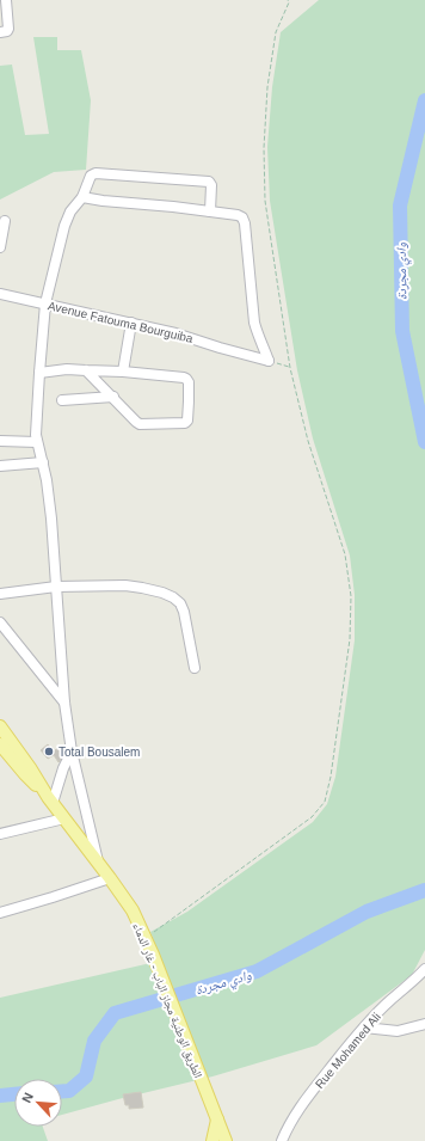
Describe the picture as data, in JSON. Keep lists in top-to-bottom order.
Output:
{
  "streets": {
    "main road": ["الطريق الوطنية مجاز الباب - غار الدماء"],
    "street": ["Avenue Fatouma Bourguiba", "Rue Mohamed Ali"]
  },
  "water": ["وادي مجردة"],
  "places": ["Total Bousalem"],
  "north": "top left"
}
